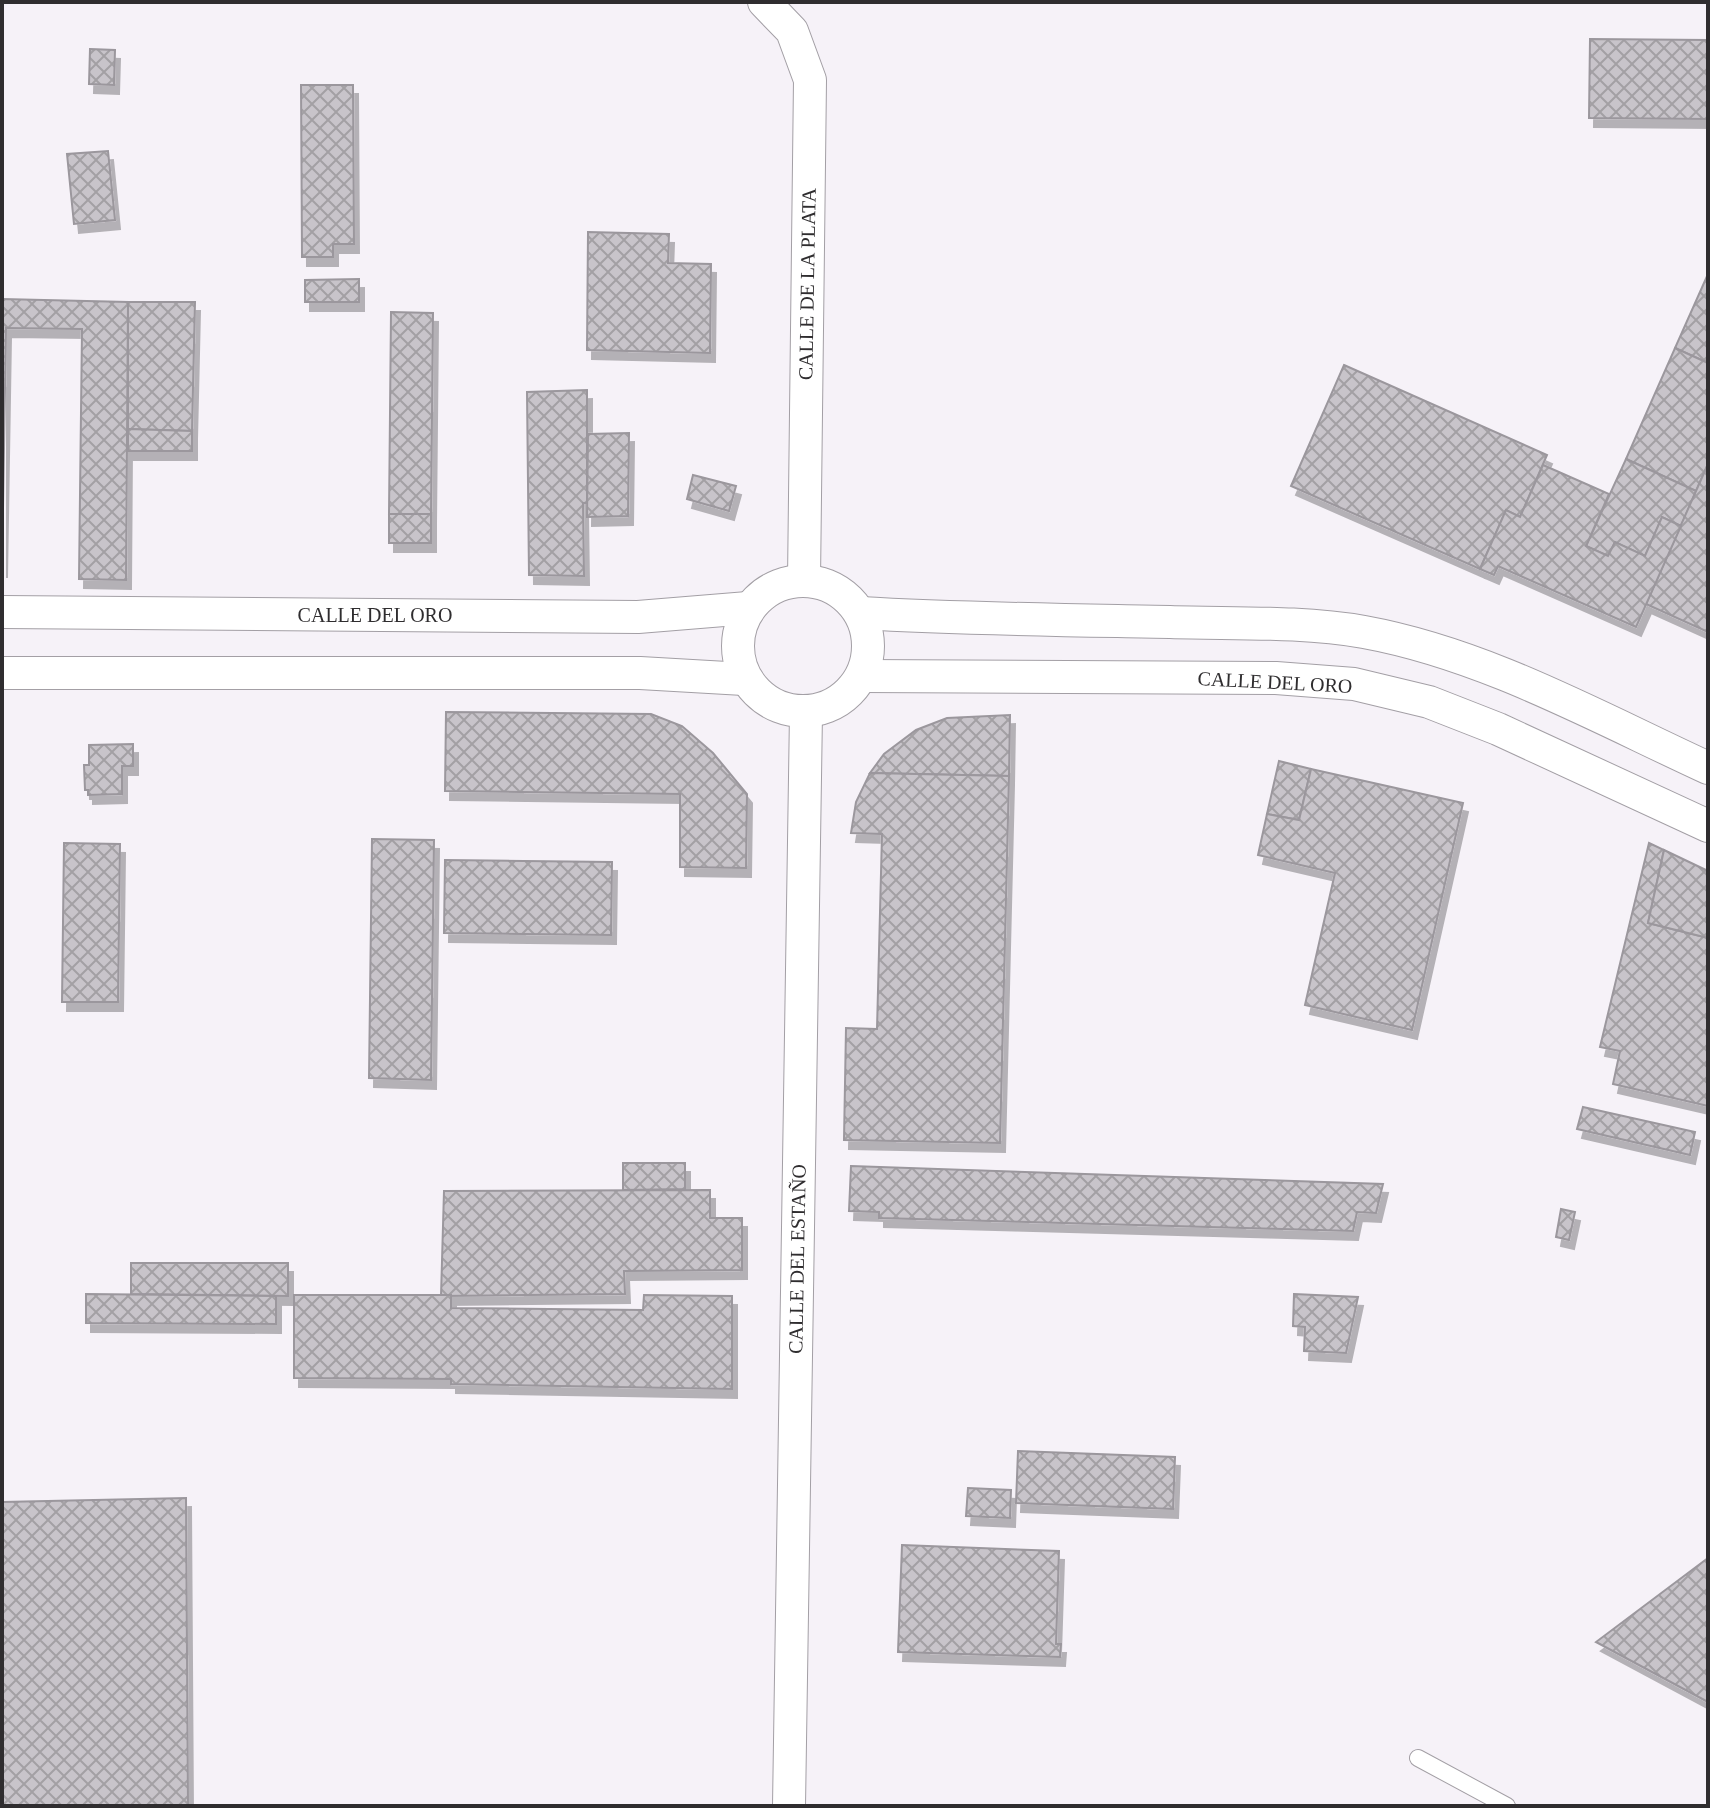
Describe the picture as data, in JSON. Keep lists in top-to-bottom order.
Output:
{
  "streets": {
    "street": ["CALLE DE LA PLATA", "CALLE DEL ORO", "CALLE DEL ESTAÑO"]
  },
  "crossings": [
    ["CALLE DE LA PLATA", "CALLE DEL ORO"],
    ["CALLE DE LA PLATA", "CALLE DEL ESTAÑO"],
    ["CALLE DEL ORO", "CALLE DEL ESTAÑO"]
  ]
}
